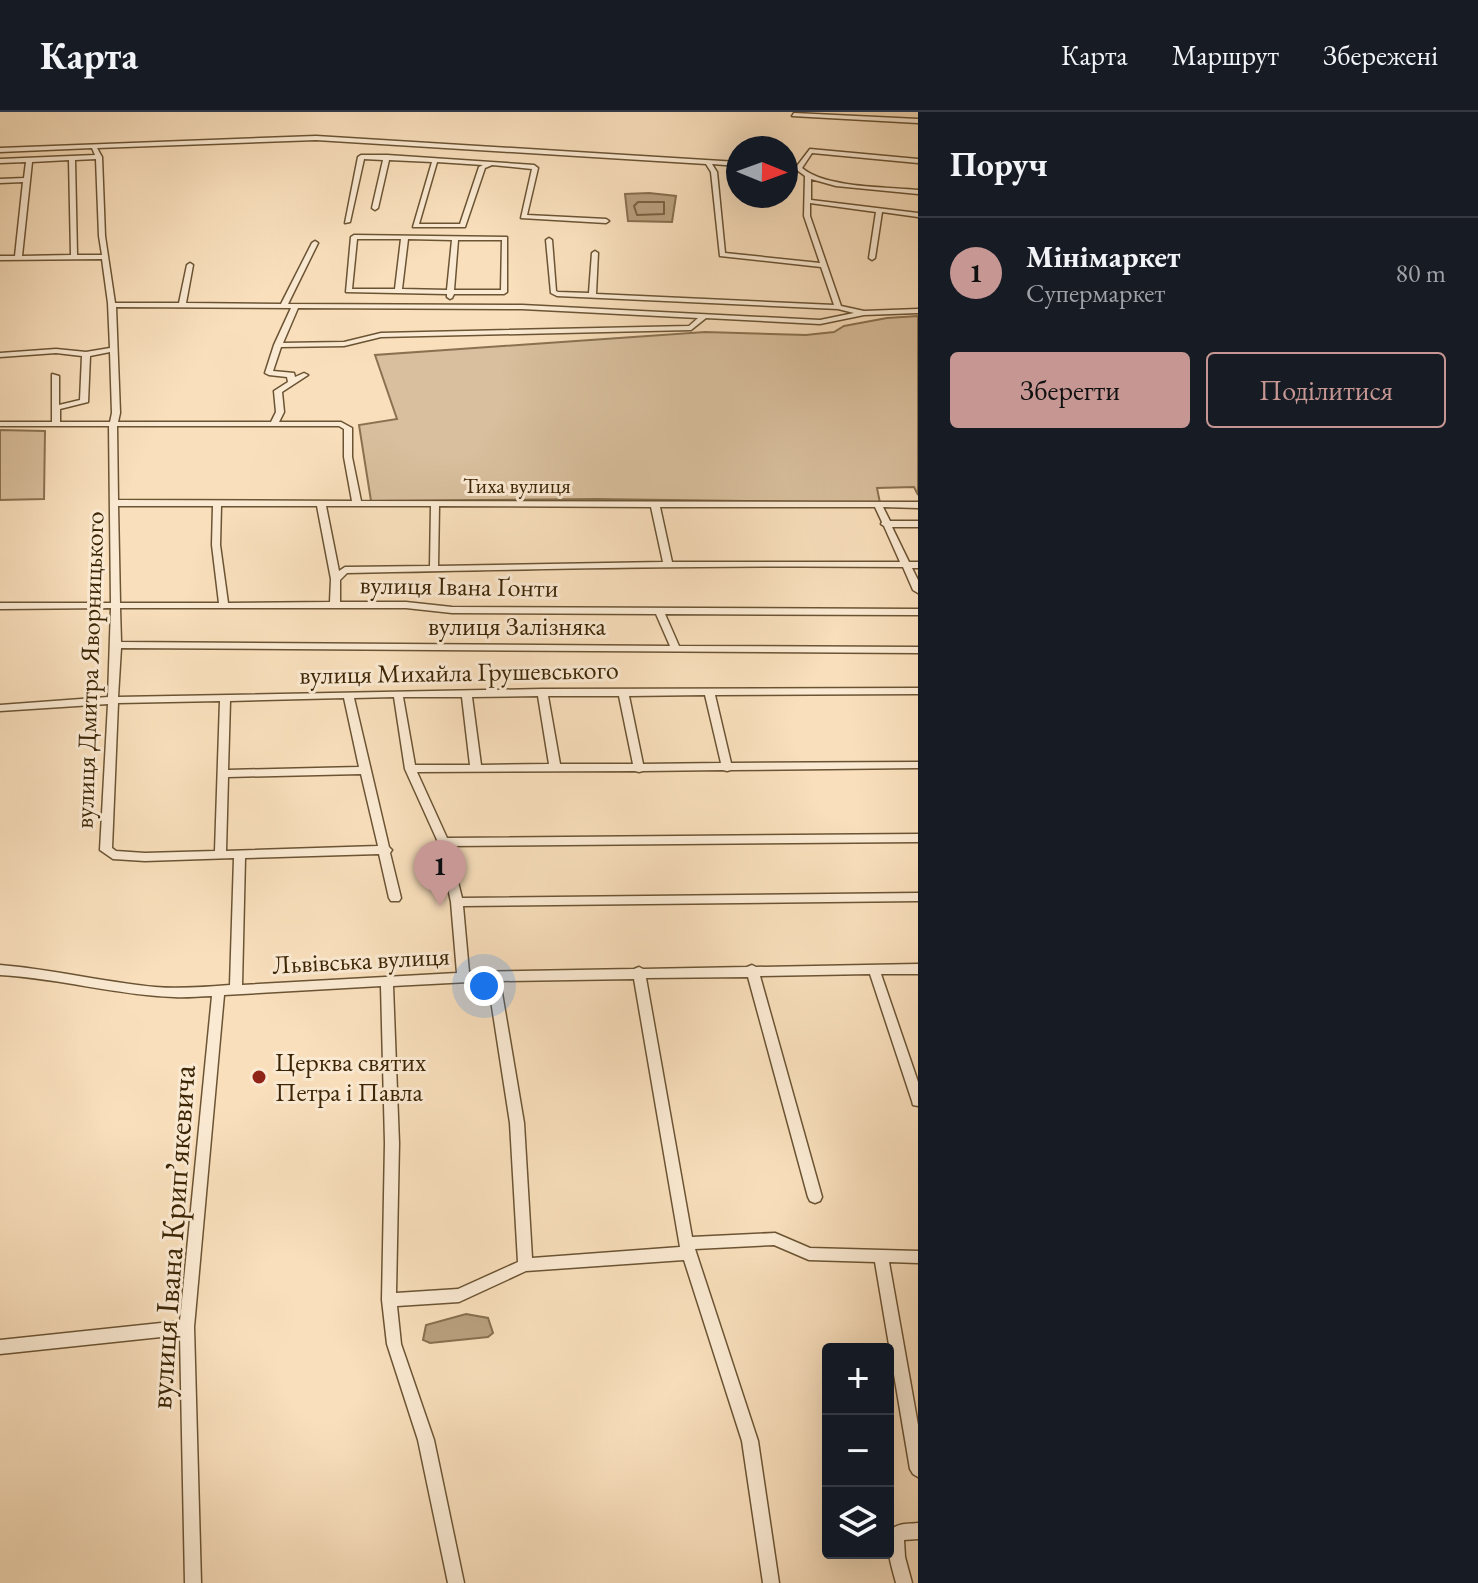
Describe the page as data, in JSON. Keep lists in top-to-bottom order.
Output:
{
  "streets": {
    "street": [
      "Тиха вулиця",
      "вулиця Івана Ґонти",
      "вулиця Залізняка",
      "вулиця Дмитра Яворницького",
      "вулиця Михайла Грушевського",
      "Львівська вулиця",
      "вулиця Івана Крипʼякевича"
    ]
  },
  "crossings": [
    ["Тиха вулиця", "вулиця Дмитра Яворницького"],
    ["вулиця Івана Ґонти", "вулиця Дмитра Яворницького"],
    ["вулиця Залізняка", "вулиця Дмитра Яворницького"],
    ["вулиця Дмитра Яворницького", "вулиця Михайла Грушевського"],
    ["Львівська вулиця", "вулиця Івана Крипʼякевича"]
  ],
  "places": ["Церква святих Петра і Павла"],
  "north": "right",
  "page": {
    "header": "Карта",
    "nav": ["Карта", "Маршрут", "Збережені"],
    "heading": "Поруч",
    "list": [
      {
        "mark": "1",
        "name": "Мінімаркет",
        "note": "Супермаркет",
        "value": "80 m"
      }
    ],
    "buttons": ["Зберегти", "Поділитися"],
    "pins": "1",
    "map_buttons": ["+", "−"]
  }
}
